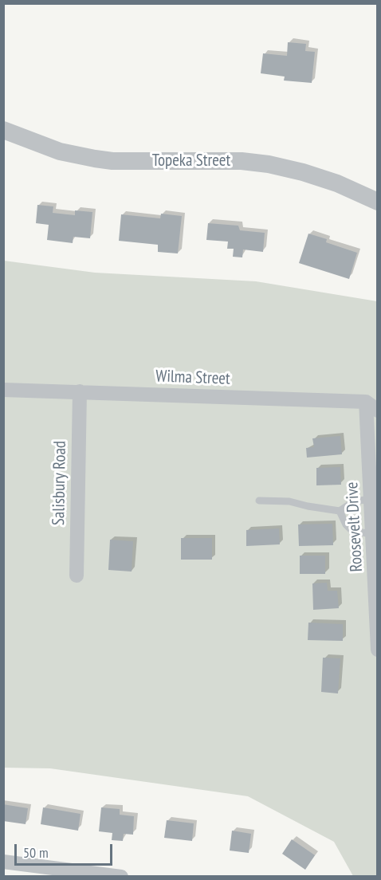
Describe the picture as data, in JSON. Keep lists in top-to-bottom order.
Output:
{
  "streets": {
    "street": [
      "Topeka Street",
      "Wilma Street",
      "Salisbury Road",
      "Roosevelt Drive"
    ]
  },
  "crossings": [
    ["Wilma Street", "Salisbury Road"],
    ["Wilma Street", "Roosevelt Drive"]
  ],
  "scale_bar": "50 m"
}
